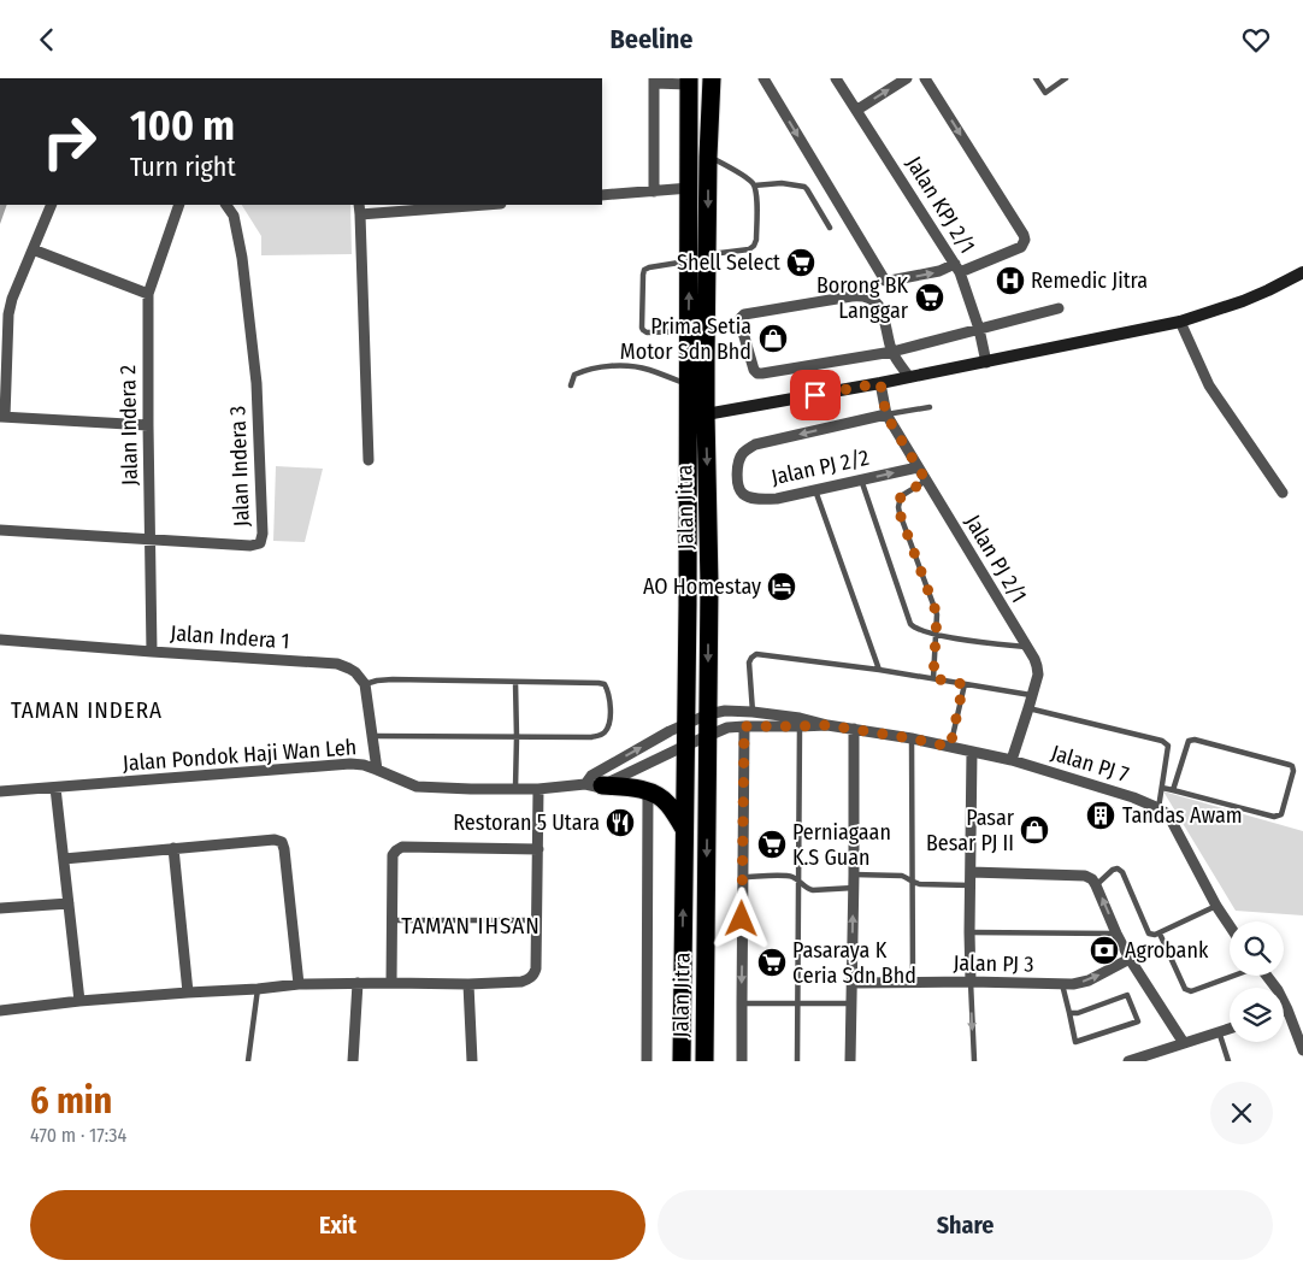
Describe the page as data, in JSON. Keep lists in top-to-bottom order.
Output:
{
  "streets": {
    "highway": ["Jalan Jitra"],
    "street": [
      "Jalan KPJ 2/1",
      "Jalan Indera 2",
      "Jalan Indera 3",
      "Jalan PJ 2/2",
      "Jalan PJ 2/1",
      "Jalan Indera 1",
      "Jalan Pondok Haji Wan Leh",
      "Jalan PJ 7",
      "Jalan PJ 3"
    ]
  },
  "crossings": [
    ["Jalan Indera 2", "Jalan Indera 3"],
    ["Jalan Indera 2", "Jalan Indera 1"],
    ["Jalan PJ 2/2", "Jalan PJ 2/1"],
    ["Jalan Jitra", "Jalan Pondok Haji Wan Leh"],
    ["Jalan PJ 2/1", "Jalan PJ 7"],
    ["Jalan Pondok Haji Wan Leh", "Jalan PJ 7"]
  ],
  "districts": ["TAMAN INDERA", "TAMAN IHSAN"],
  "places": {
    "supermarket": [
      "Shell Select",
      "Borong BK Langgar",
      "Perniagaan K.S Guan",
      "Pasaraya K Ceria Sdn Bhd"
    ],
    "hospital": ["Remedic Jitra"],
    "shop": ["Prima Setia Motor Sdn Bhd", "Pasar Besar PJ II"],
    "hotel": ["AO Homestay"],
    "building": ["Tandas Awam"],
    "restaurant": ["Restoran 5 Utara"],
    "bank": ["Agrobank"]
  },
  "page": {
    "header": "Beeline",
    "turn": ["100 m", "Turn right"],
    "heading": ["6 min", "470 m · 17:34"],
    "buttons": ["Exit", "Share"]
  }
}
